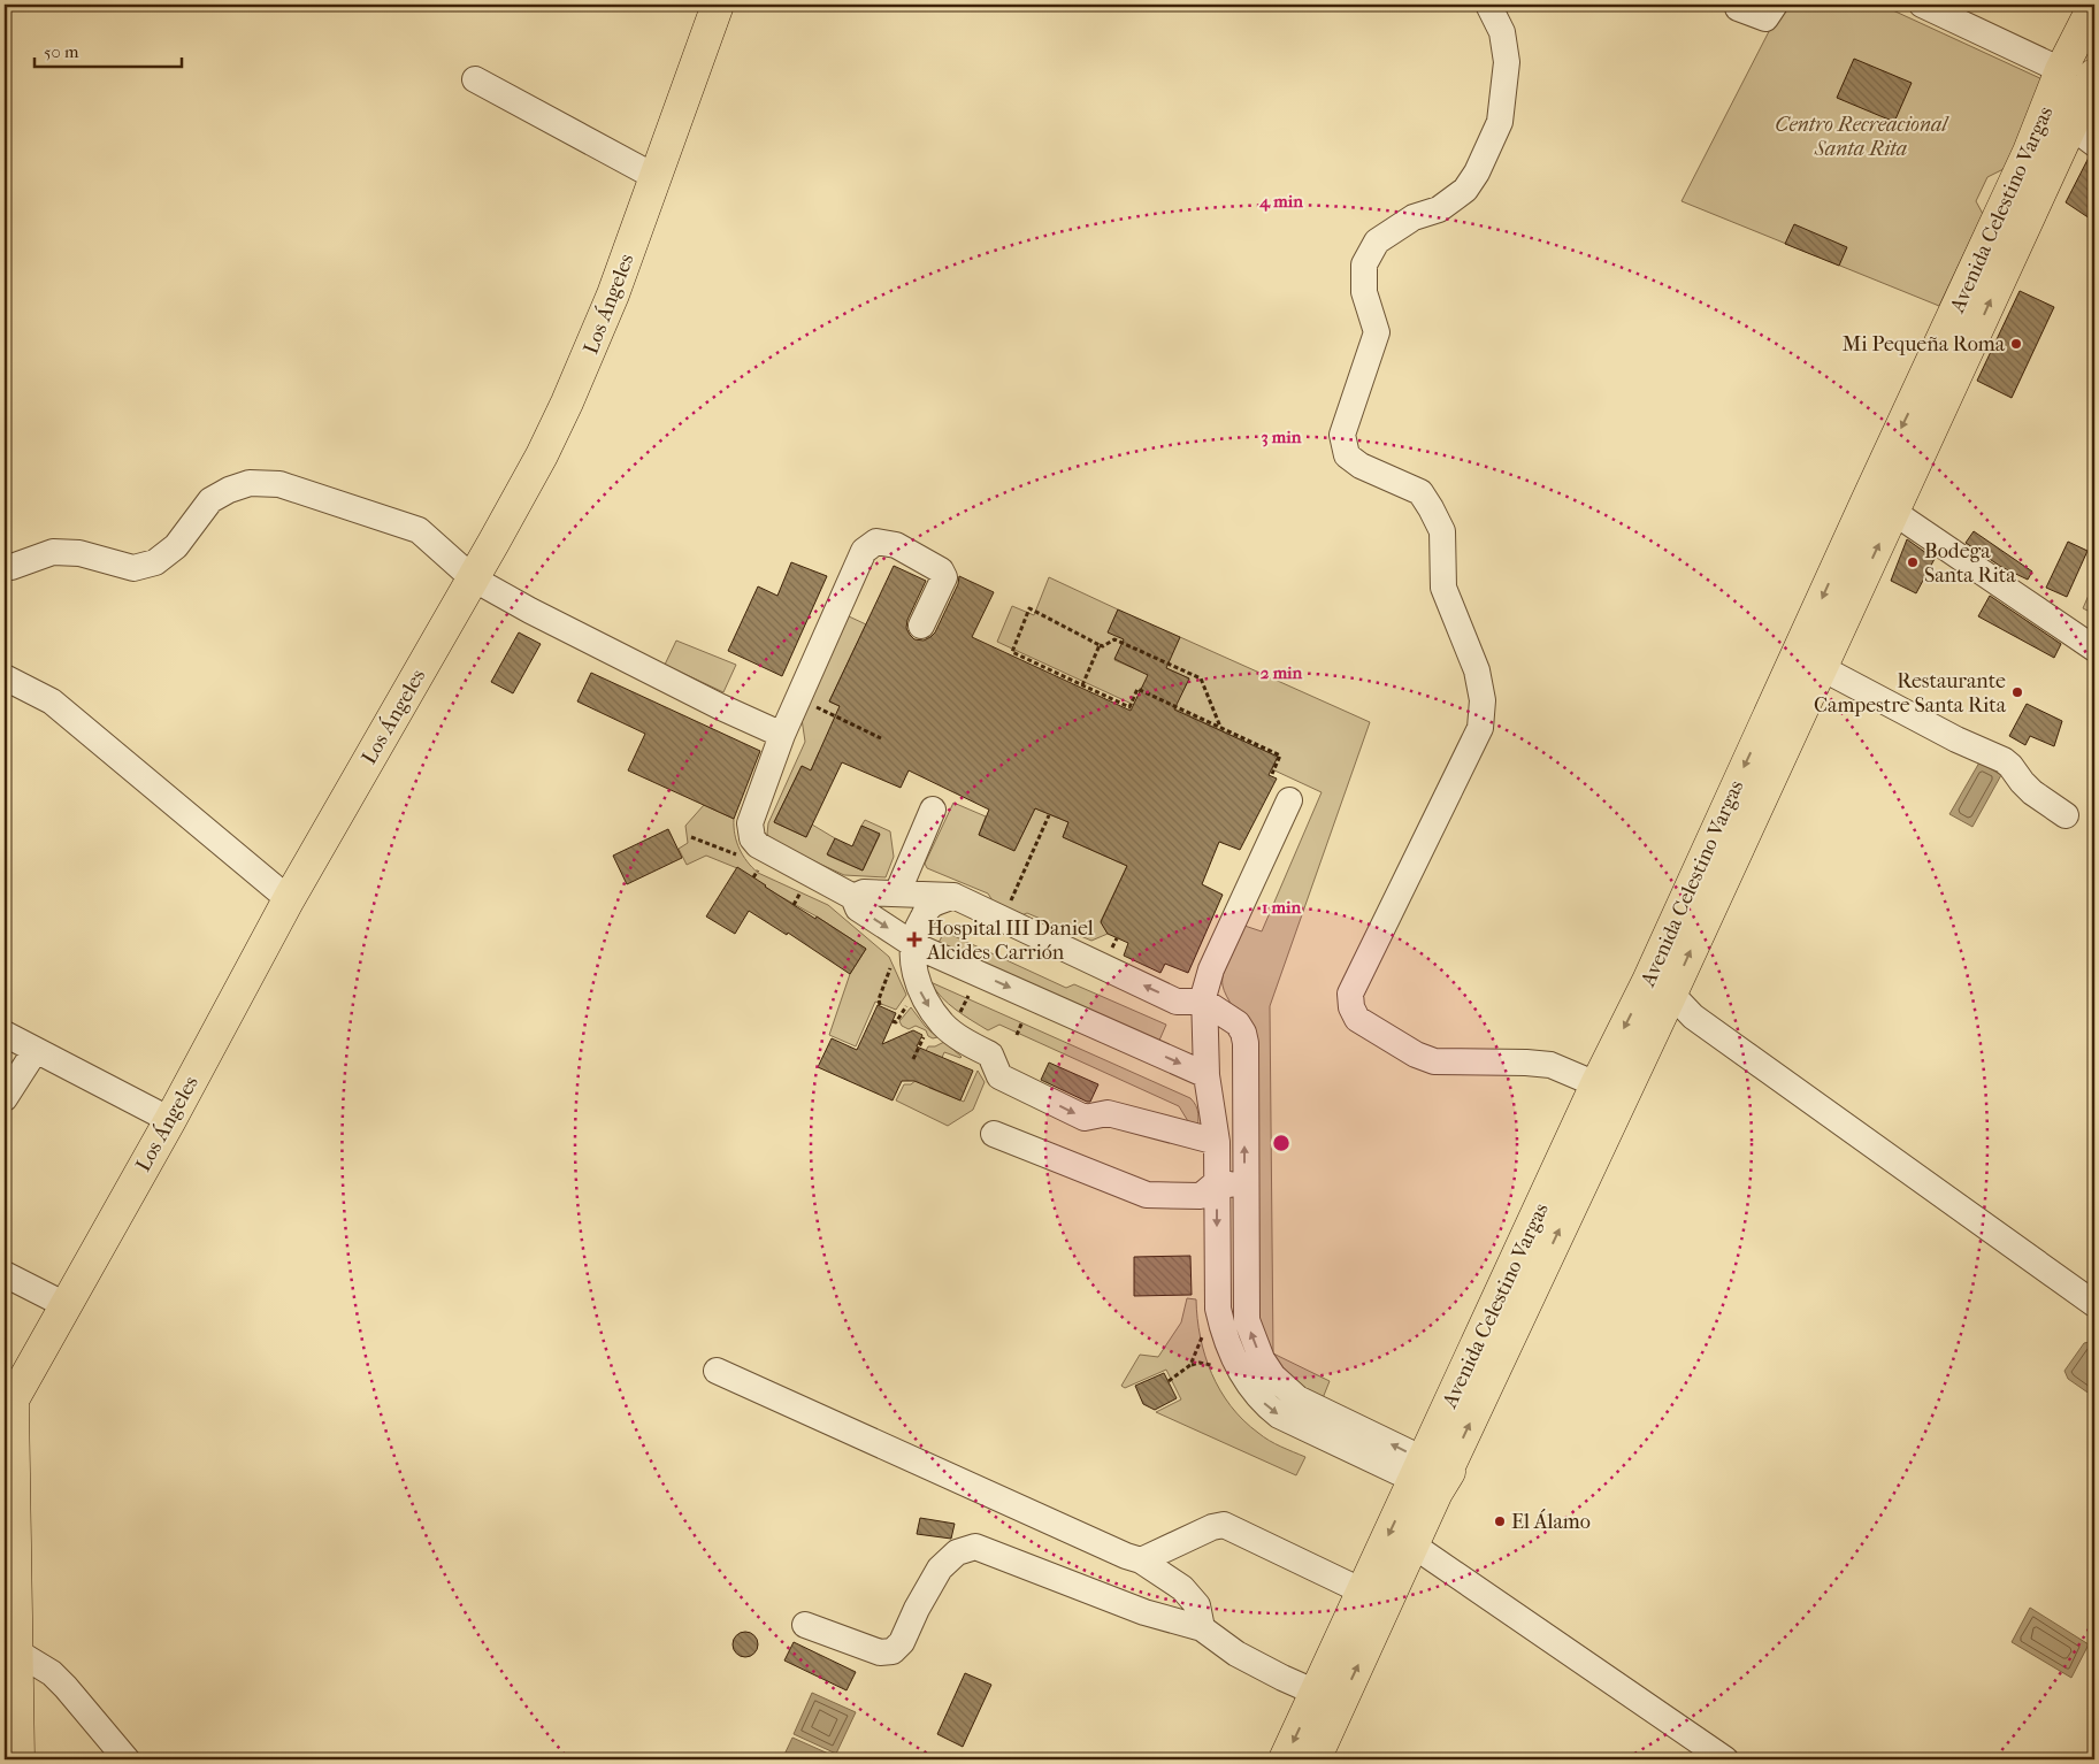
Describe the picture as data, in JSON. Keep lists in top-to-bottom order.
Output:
{
  "streets": {
    "main road": ["Avenida Celestino Vargas", "Los Ángeles"]
  },
  "parks": ["Centro Recreacional Santa Rita"],
  "places": {
    "other": [
      "Mi Pequeña Roma",
      "Bodega Santa Rita",
      "Restaurante Campestre Santa Rita",
      "El Álamo"
    ],
    "health": ["Hospital III Daniel Alcides Carrión"]
  },
  "scale_bar": "50 m",
  "rings": [
    "4 min",
    "3 min",
    "2 min",
    "1 min"
  ]
}
